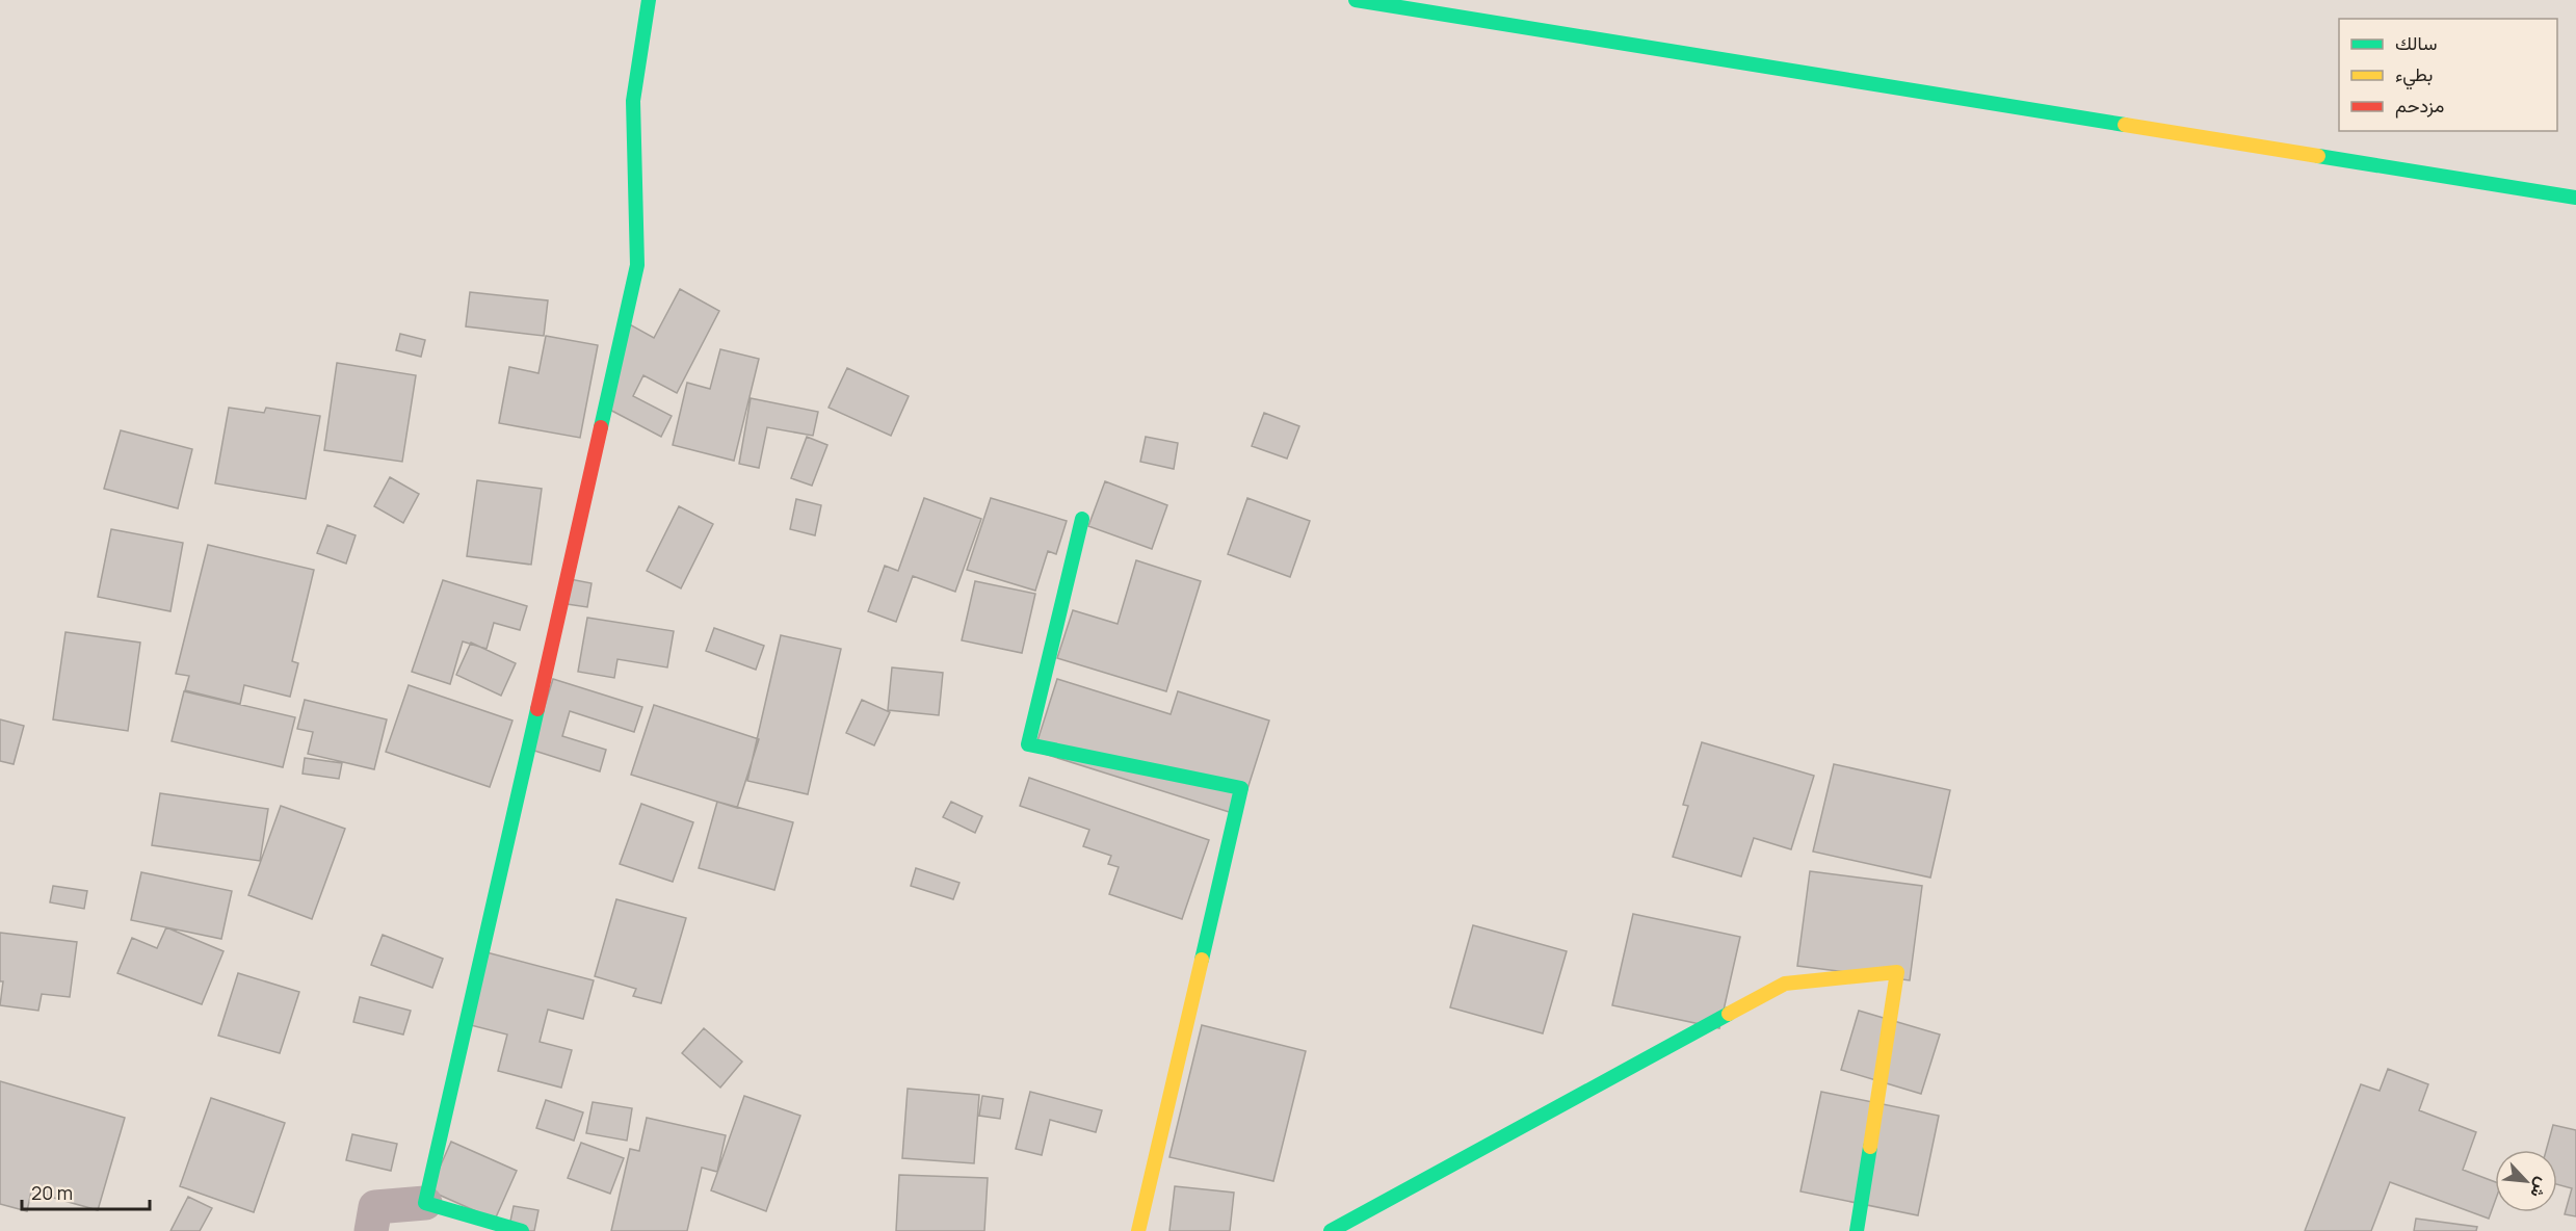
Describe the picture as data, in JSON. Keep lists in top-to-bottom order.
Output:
{
  "legend": ["سالك", "بطيء", "مزدحم"],
  "scale_bar": "20 m",
  "north": "bottom right"
}
